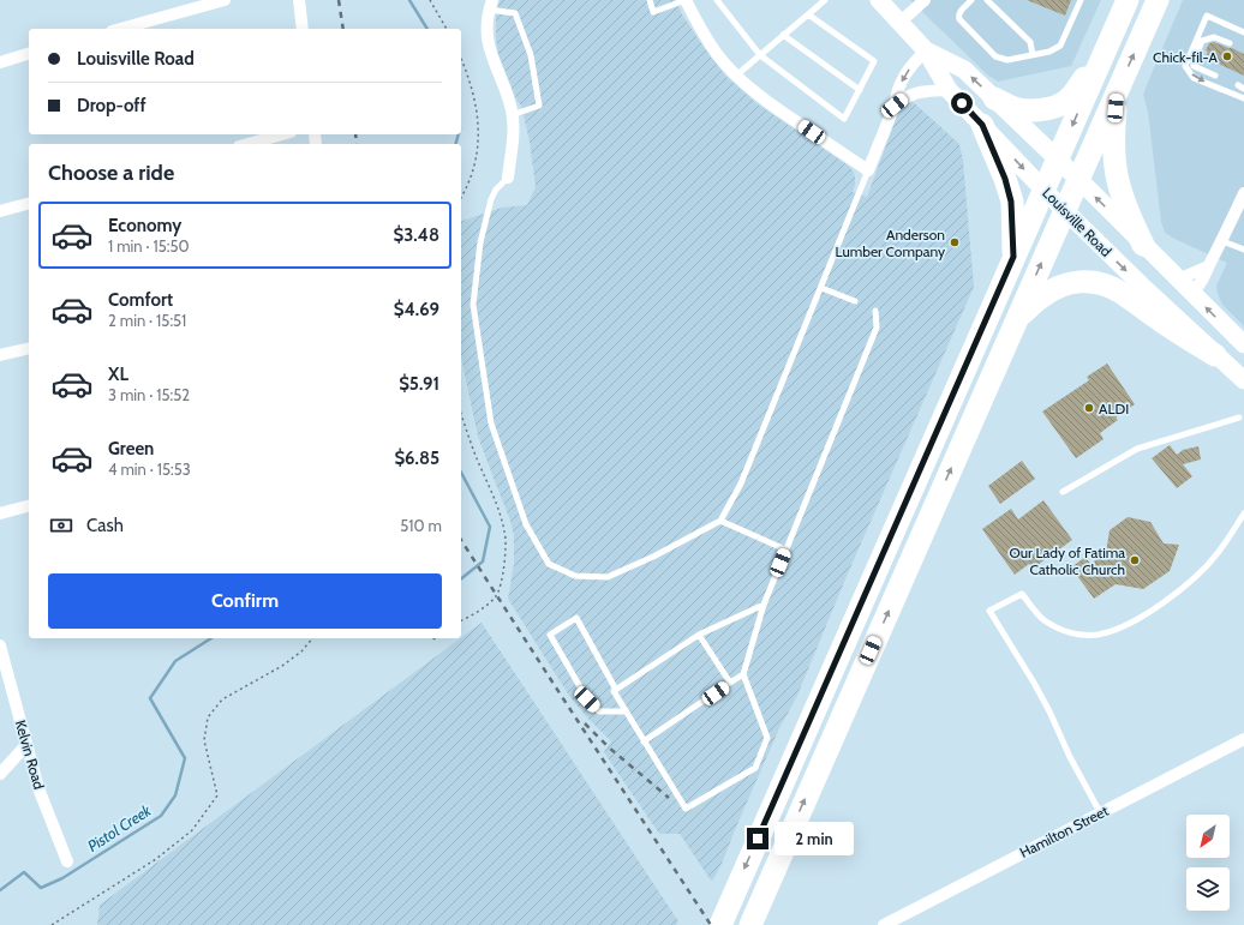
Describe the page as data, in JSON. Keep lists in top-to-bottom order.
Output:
{
  "streets": {
    "main road": ["Louisville Road"],
    "street": ["Kelvin Road", "Hamilton Street"]
  },
  "water": ["Pistol Creek"],
  "places": [
    "Chick-fil-A",
    "Anderson Lumber Company",
    "ALDI",
    "Our Lady of Fatima Catholic Church"
  ],
  "north": "bottom left",
  "page": {
    "banner": ["Louisville Road", "Drop-off"],
    "heading": "Choose a ride",
    "list": [
      {
        "name": "Economy",
        "note": "1 min · 15:50",
        "value": "$3.48"
      },
      {
        "name": "Comfort",
        "note": "2 min · 15:51",
        "value": "$4.69"
      },
      {
        "name": "XL",
        "note": "3 min · 15:52",
        "value": "$5.91"
      },
      {
        "name": "Green",
        "note": "4 min · 15:53",
        "value": "$6.85"
      }
    ],
    "pay": ["Cash", "510 m"],
    "buttons": "Confirm",
    "bubble": "2 min"
  }
}
